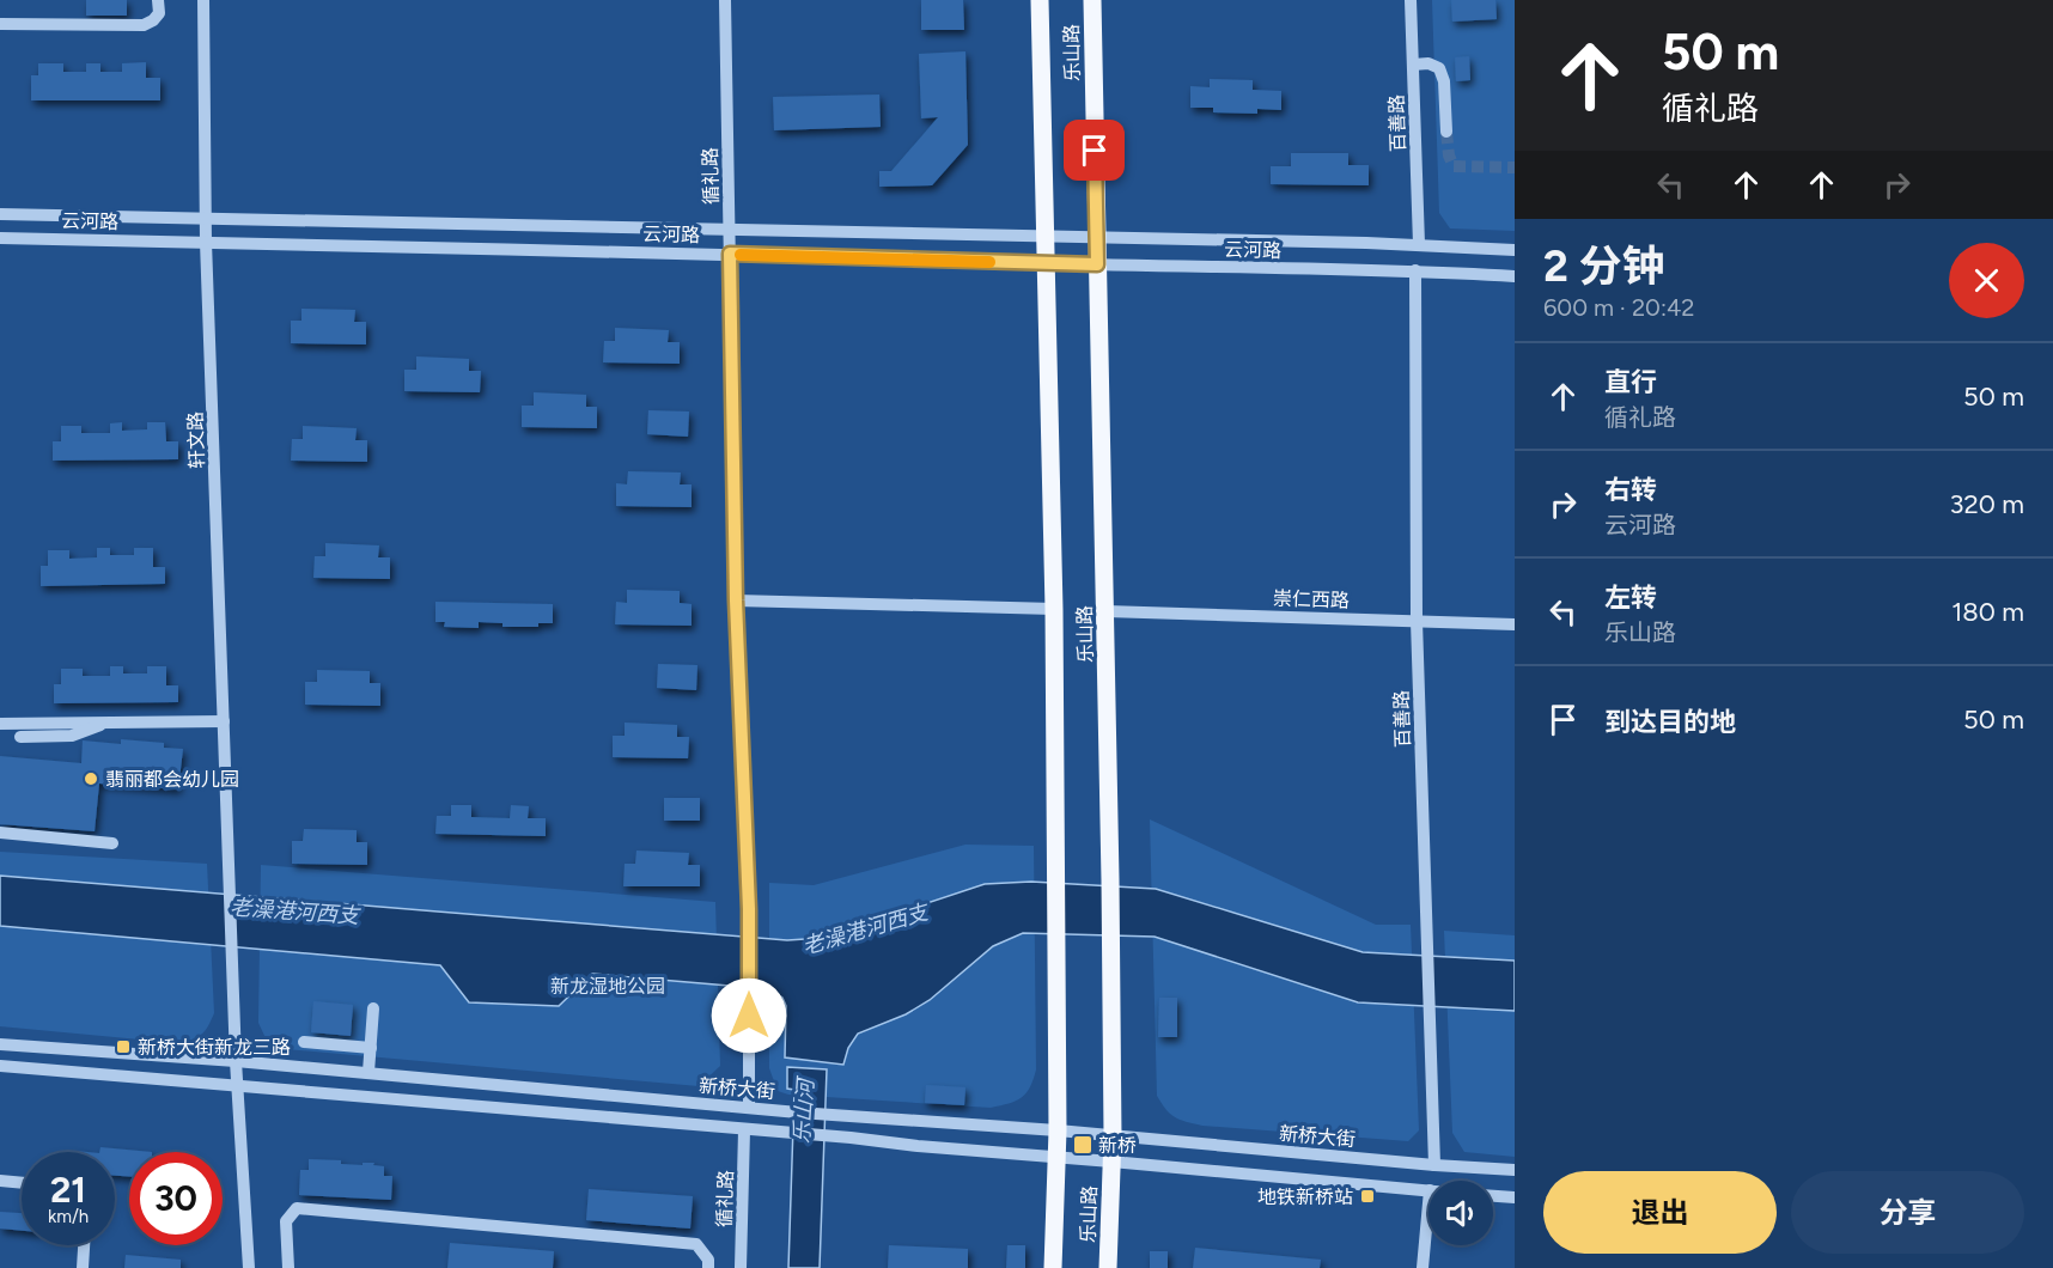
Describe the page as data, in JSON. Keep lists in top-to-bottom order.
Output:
{
  "streets": {
    "main road": ["乐山路"],
    "street": [
      "百善路",
      "循礼路",
      "云河路",
      "轩文路",
      "崇仁西路",
      "新桥大街"
    ]
  },
  "crossings": [
    ["乐山路", "云河路"],
    ["乐山路", "崇仁西路"],
    ["乐山路", "新桥大街"],
    ["百善路", "云河路"],
    ["百善路", "崇仁西路"],
    ["百善路", "新桥大街"],
    ["循礼路", "云河路"],
    ["循礼路", "新桥大街"],
    ["云河路", "轩文路"],
    ["轩文路", "新桥大街"]
  ],
  "water": ["老澡港河西支", "乐山河"],
  "parks": ["新龙湿地公园"],
  "places": {
    "other": ["翡丽都会幼儿园"],
    "transit": ["新桥大街新龙三路", "新桥", "地铁新桥站"]
  },
  "page": {
    "turn": ["50 m", "循礼路"],
    "heading": ["2 分钟", "600 m · 20:42"],
    "list": [
      {
        "name": "直行",
        "note": "循礼路",
        "value": "50 m"
      },
      {
        "name": "右转",
        "note": "云河路",
        "value": "320 m"
      },
      {
        "name": "左转",
        "note": "乐山路",
        "value": "180 m"
      },
      {
        "name": "到达目的地",
        "value": "50 m"
      }
    ],
    "speed": "21 km/h",
    "limit": "30",
    "buttons": ["退出", "分享"]
  }
}
